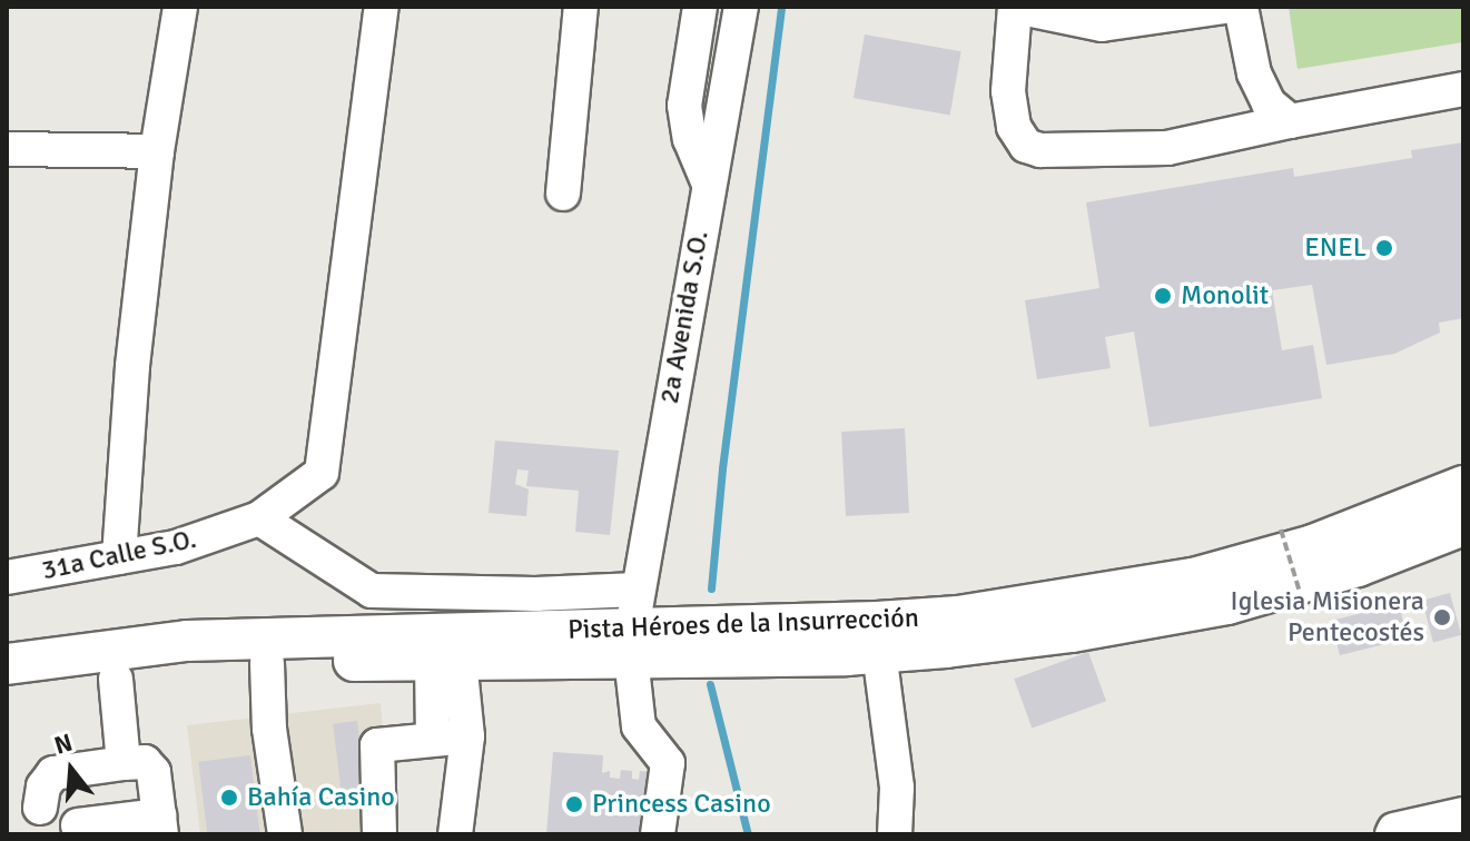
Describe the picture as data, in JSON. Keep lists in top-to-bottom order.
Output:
{
  "streets": {
    "main road": ["Pista Héroes de la Insurrección"],
    "street": ["2a Avenida S.O.", "31a Calle S.O."]
  },
  "crossings": [
    ["2a Avenida S.O.", "Pista Héroes de la Insurrección"]
  ],
  "places": [
    "ENEL",
    "Monolit",
    "Iglesia Misionera Pentecostés",
    "Bahía Casino",
    "Princess Casino"
  ],
  "north": "top"
}
